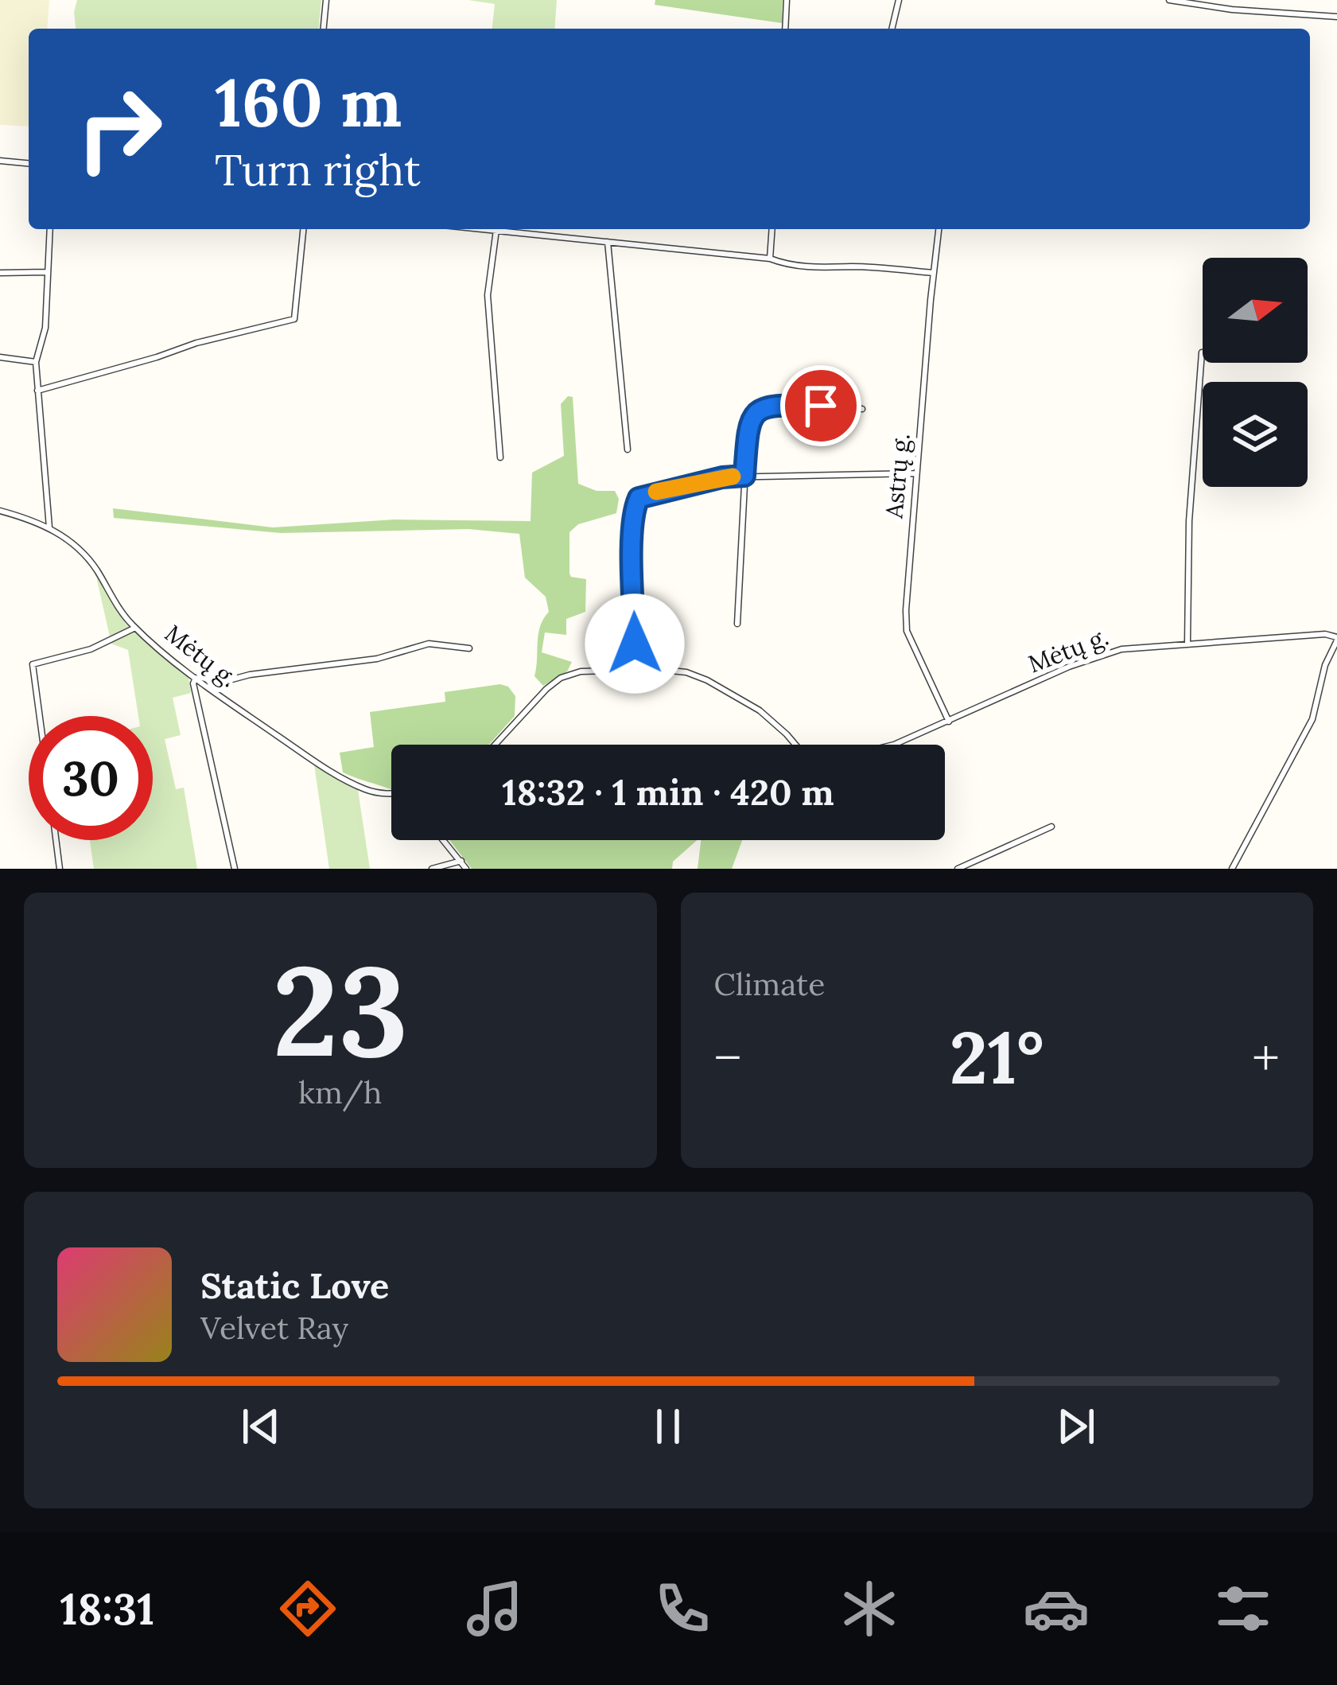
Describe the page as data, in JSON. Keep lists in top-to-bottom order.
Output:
{
  "streets": {
    "street": ["Astrų g.", "Mėtų g."]
  },
  "crossings": [
    ["Astrų g.", "Mėtų g."]
  ],
  "north": "right",
  "page": {
    "turn": ["160 m", "Turn right"],
    "limit": "30",
    "trip": "18:32 · 1 min · 420 m",
    "tile": [
      ["23", "km/h"],
      "Climate"
    ],
    "heat": ["−", "21°", "+"],
    "song": ["Static Love", "Velvet Ray"],
    "tabs": "18:31"
  }
}
